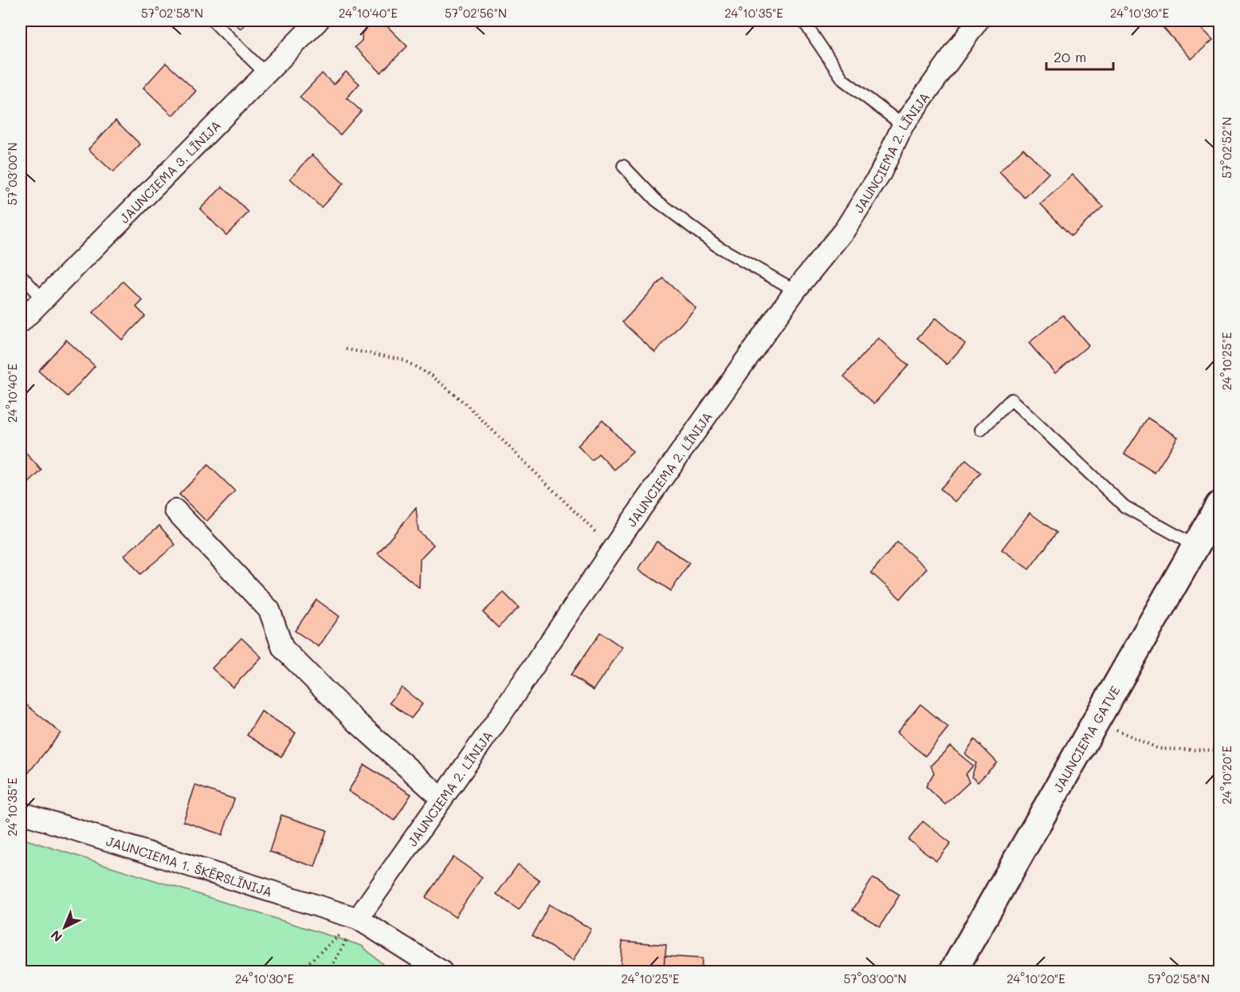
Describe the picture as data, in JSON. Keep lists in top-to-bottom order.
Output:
{
  "streets": {
    "main road": ["JAUNCIEMA GATVE"],
    "street": ["JAUNCIEMA 2. LĪNIJA", "JAUNCIEMA 3. LĪNIJA", "JAUNCIEMA 1. ŠĶĒRSLĪNIJA"]
  },
  "crossings": [
    ["JAUNCIEMA 2. LĪNIJA", "JAUNCIEMA 1. ŠĶĒRSLĪNIJA"]
  ],
  "scale_bar": "20 m",
  "north": "bottom left",
  "coordinates": [
    "57°02'58\"N",
    "24°10'40\"E",
    "57°02'56\"N",
    "24°10'35\"E",
    "24°10'30\"E",
    "57°02'52\"N",
    "57°03'00\"N",
    "24°10'25\"E",
    "24°10'20\"E"
  ]
}
